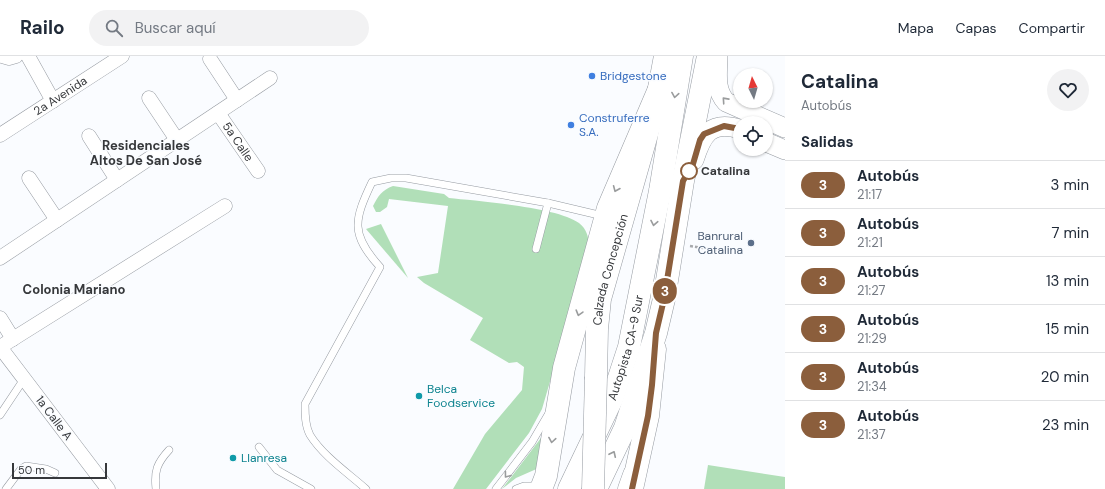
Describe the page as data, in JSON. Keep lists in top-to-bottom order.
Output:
{
  "streets": {
    "main road": ["Calzada Concepción", "Autopista CA-9 Sur"],
    "street": ["2a Avenida", "5a Calle", "1a Calle A"]
  },
  "districts": ["Residenciales Altos De San José", "Colonia Mariano"],
  "places": [
    "Bridgestone",
    "Construferre S.A.",
    "Catalina",
    "Banrural Catalina",
    "Belca Foodservice",
    "Llanresa"
  ],
  "lines": ["bus line 3"],
  "scale_bar": "50 m",
  "north": "top",
  "page": {
    "header": "Railo",
    "search": "Buscar aquí",
    "nav": ["Mapa", "Capas", "Compartir"],
    "on_map": "3",
    "heading": [
      ["Catalina", "Autobús"],
      "Salidas"
    ],
    "list": [
      {
        "mark": "3",
        "name": "Autobús",
        "note": "21:17",
        "value": "3 min"
      },
      {
        "mark": "3",
        "name": "Autobús",
        "note": "21:21",
        "value": "7 min"
      },
      {
        "mark": "3",
        "name": "Autobús",
        "note": "21:27",
        "value": "13 min"
      },
      {
        "mark": "3",
        "name": "Autobús",
        "note": "21:29",
        "value": "15 min"
      },
      {
        "mark": "3",
        "name": "Autobús",
        "note": "21:34",
        "value": "20 min"
      },
      {
        "mark": "3",
        "name": "Autobús",
        "note": "21:37",
        "value": "23 min"
      }
    ],
    "scale": "50 m"
  }
}
